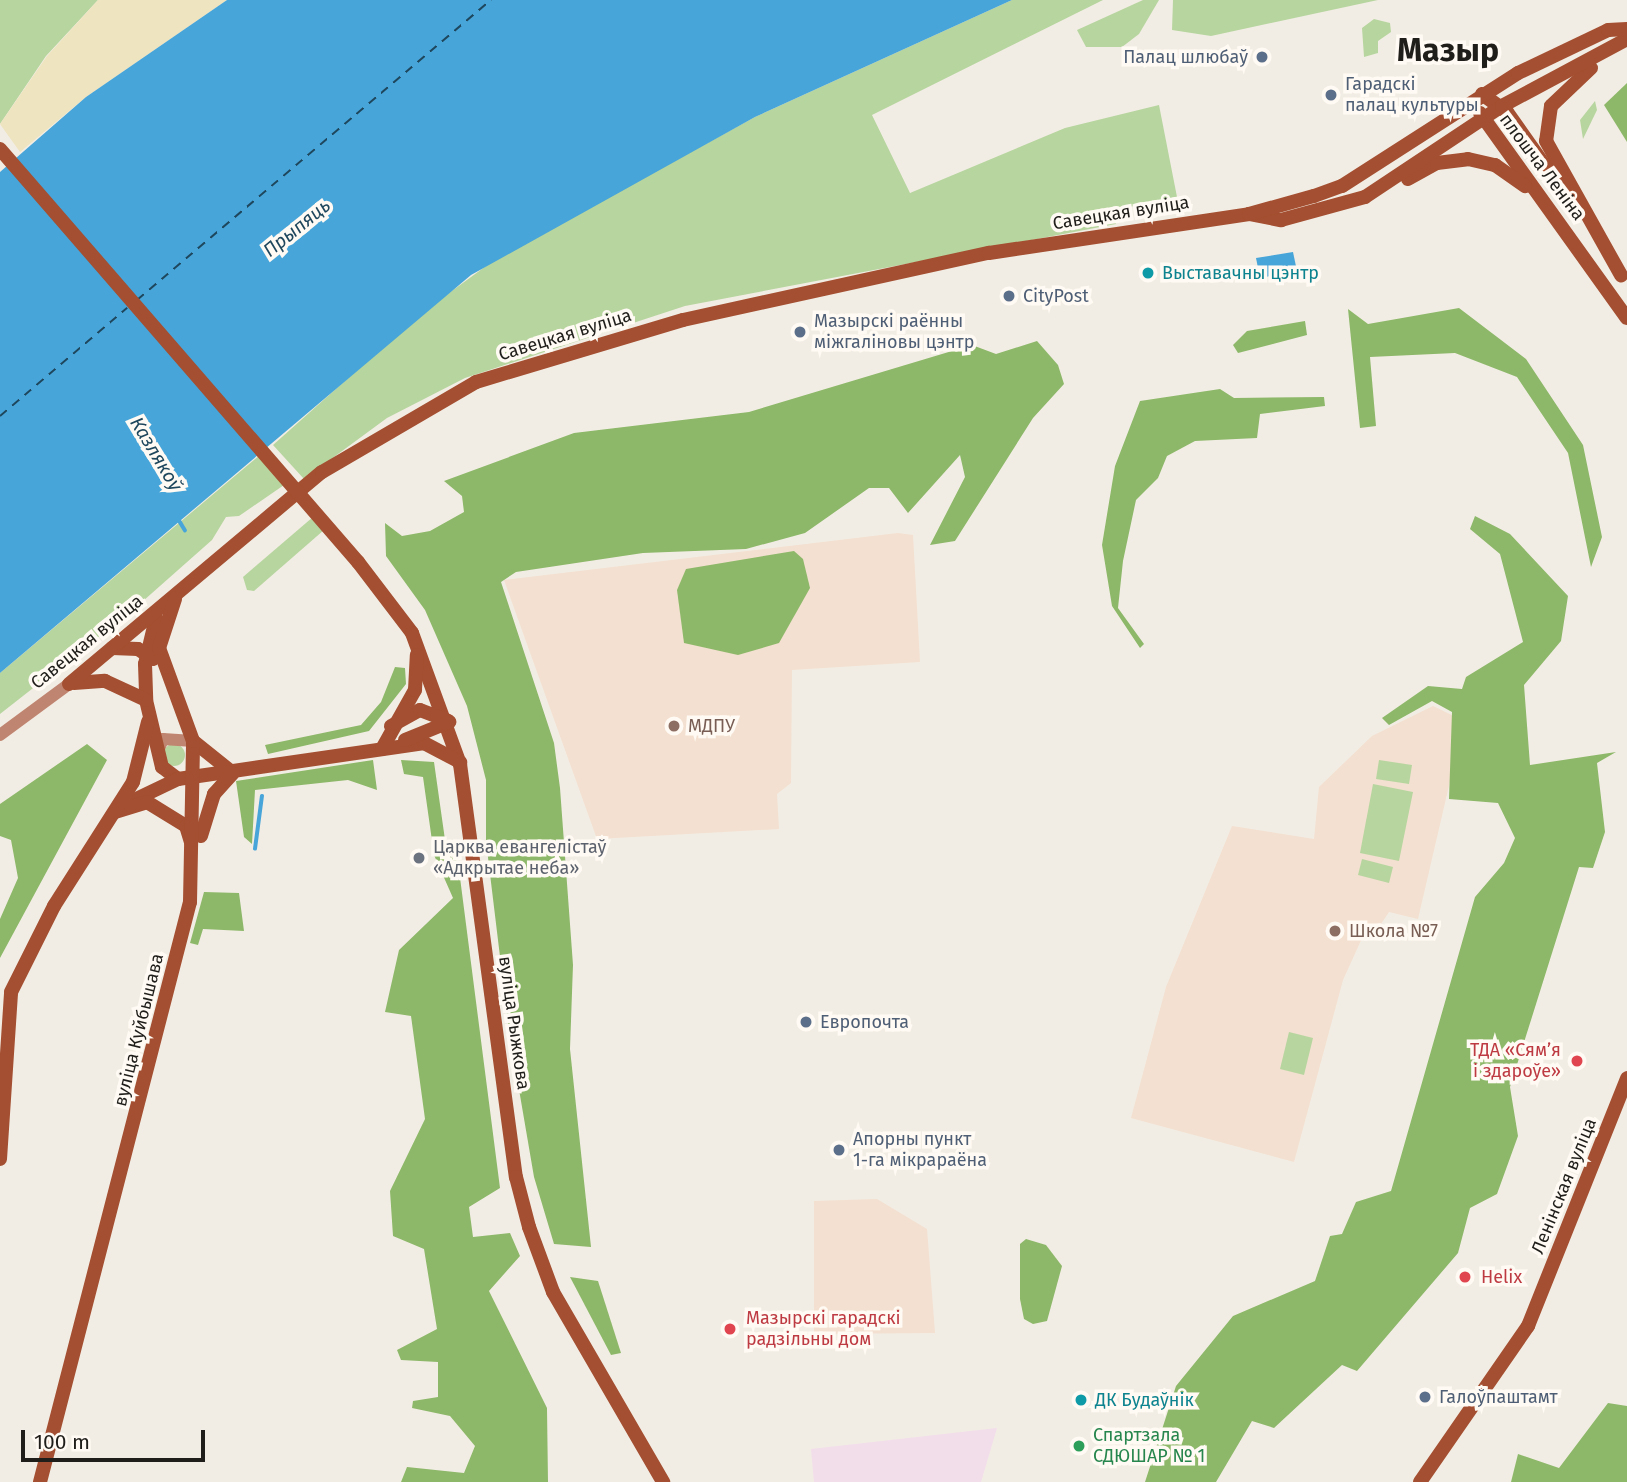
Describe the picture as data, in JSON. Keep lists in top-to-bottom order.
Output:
{
  "streets": {
    "main road": [
      "плошча Леніна",
      "Савецкая вуліца",
      "вуліца Рыжкова",
      "вуліца Куйбышава",
      "Ленінская вуліца"
    ]
  },
  "crossings": [
    ["плошча Леніна", "Савецкая вуліца"],
    ["Савецкая вуліца", "вуліца Куйбышава"]
  ],
  "districts": ["Мазыр"],
  "water": ["Прыпяць", "Казлякоў"],
  "places": [
    "Палац шлюбаў",
    "Гарадскі палац культуры",
    "Выставачны цэнтр",
    "CityPost",
    "Мазырскі раённы міжгаліновы цэнтр",
    "МДПУ",
    "Царква евангелістаў «Адкрытае неба»",
    "Школа №7",
    "Европочта",
    "ТДА «Сямʼя і здароўе»",
    "Апорны пункт 1-га мікрараёна",
    "Helix",
    "Мазырскі гарадскі радзільны дом",
    "Галоўпаштамт",
    "ДК Будаўнік",
    "Спартзала СДЮШАР № 1"
  ],
  "scale_bar": "100 m"
}
